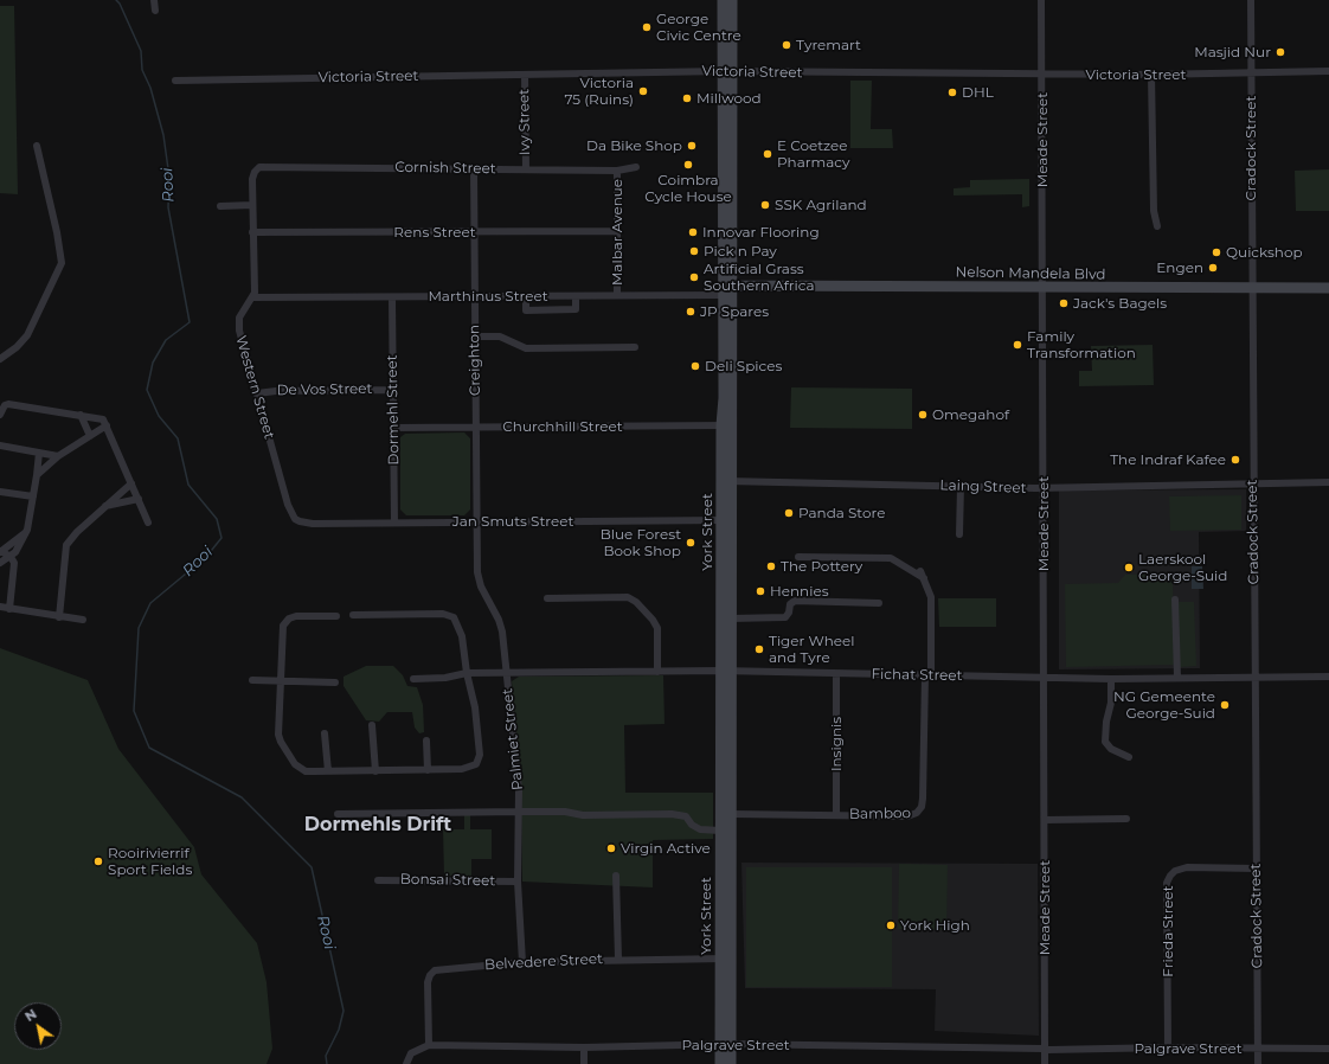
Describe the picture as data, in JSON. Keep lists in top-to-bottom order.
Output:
{
  "streets": {
    "main road": ["Nelson Mandela Blvd", "York Street"],
    "street": [
      "Victoria Street",
      "Ivy Street",
      "Meade Street",
      "Cradock Street",
      "Cornish Street",
      "Rens Street",
      "Malbar Avenue",
      "Marthinus Street",
      "Creighton",
      "Western Street",
      "De Vos Street",
      "Dormehl Street",
      "Churchhill Street",
      "Laing Street",
      "Jan Smuts Street",
      "Fichat Street",
      "Palmiet Street",
      "Insignis",
      "Bamboo",
      "Bonsai Street",
      "Frieda Street",
      "Belvedere Street",
      "Palgrave Street"
    ]
  },
  "crossings": [
    ["Victoria Street", "Ivy Street"],
    ["Victoria Street", "Meade Street"],
    ["Victoria Street", "Cradock Street"],
    ["Victoria Street", "York Street"],
    ["Ivy Street", "Cornish Street"],
    ["Meade Street", "Nelson Mandela Blvd"],
    ["Meade Street", "Laing Street"],
    ["Meade Street", "Fichat Street"],
    ["Meade Street", "Palgrave Street"],
    ["Cradock Street", "Nelson Mandela Blvd"],
    ["Cradock Street", "Laing Street"],
    ["Cradock Street", "Fichat Street"],
    ["Cradock Street", "Frieda Street"],
    ["Cradock Street", "Palgrave Street"],
    ["Cornish Street", "Malbar Avenue"],
    ["Cornish Street", "Creighton"],
    ["Cornish Street", "Western Street"],
    ["Rens Street", "Malbar Avenue"],
    ["Rens Street", "Creighton"],
    ["Rens Street", "Western Street"],
    ["Malbar Avenue", "Marthinus Street"],
    ["Nelson Mandela Blvd", "York Street"],
    ["Marthinus Street", "Creighton"],
    ["Marthinus Street", "Western Street"],
    ["Marthinus Street", "Dormehl Street"],
    ["Marthinus Street", "York Street"],
    ["Creighton", "Churchhill Street"],
    ["Creighton", "Jan Smuts Street"],
    ["Creighton", "Palmiet Street"],
    ["Western Street", "De Vos Street"],
    ["Western Street", "Jan Smuts Street"],
    ["De Vos Street", "Dormehl Street"],
    ["Dormehl Street", "Churchhill Street"],
    ["Dormehl Street", "Jan Smuts Street"],
    ["Churchhill Street", "York Street"],
    ["Laing Street", "York Street"],
    ["Jan Smuts Street", "York Street"],
    ["Jan Smuts Street", "Palmiet Street"],
    ["York Street", "Fichat Street"],
    ["York Street", "Bamboo"],
    ["York Street", "Belvedere Street"],
    ["York Street", "Palgrave Street"],
    ["Fichat Street", "Palmiet Street"],
    ["Fichat Street", "Insignis"],
    ["Fichat Street", "Bamboo"],
    ["Palmiet Street", "Bonsai Street"],
    ["Palmiet Street", "Belvedere Street"],
    ["Insignis", "Bamboo"],
    ["Frieda Street", "Palgrave Street"],
    ["Belvedere Street", "Palgrave Street"]
  ],
  "districts": ["Dormehls Drift"],
  "water": ["Rooi"],
  "places": [
    "George Civic Centre",
    "Tyremart",
    "Masjid Nur",
    "Victoria 75 (Ruins)",
    "DHL",
    "Millwood",
    "Da Bike Shop",
    "E Coetzee Pharmacy",
    "Coimbra Cycle House",
    "SSK Agriland",
    "Innovar Flooring",
    "Pick n Pay",
    "Quickshop",
    "Engen",
    "Artificial Grass Southern Africa",
    "Jack's Bagels",
    "JP Spares",
    "Family Transformation",
    "Deli Spices",
    "Omegahof",
    "The Indraf Kafee",
    "Panda Store",
    "Blue Forest Book Shop",
    "The Pottery",
    "Laerskool George-Suid",
    "Hennies",
    "Tiger Wheel and Tyre",
    "NG Gemeente George-Suid",
    "Virgin Active",
    "Rooirivierrif Sport Fields",
    "York High"
  ],
  "north": "top left"
}
